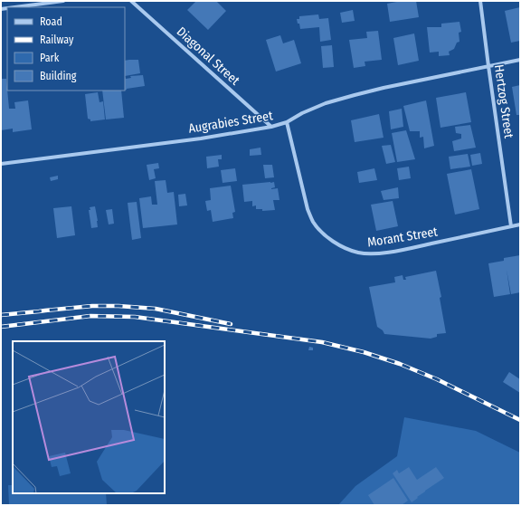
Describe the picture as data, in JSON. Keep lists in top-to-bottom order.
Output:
{
  "streets": {
    "street": [
      "Diagonal Street",
      "Hertzog Street",
      "Augrabies Street",
      "Morant Street"
    ]
  },
  "crossings": [
    ["Diagonal Street", "Augrabies Street"],
    ["Hertzog Street", "Augrabies Street"],
    ["Hertzog Street", "Morant Street"],
    ["Augrabies Street", "Morant Street"]
  ],
  "legend": [
    "Road",
    "Railway",
    "Park",
    "Building"
  ]
}
